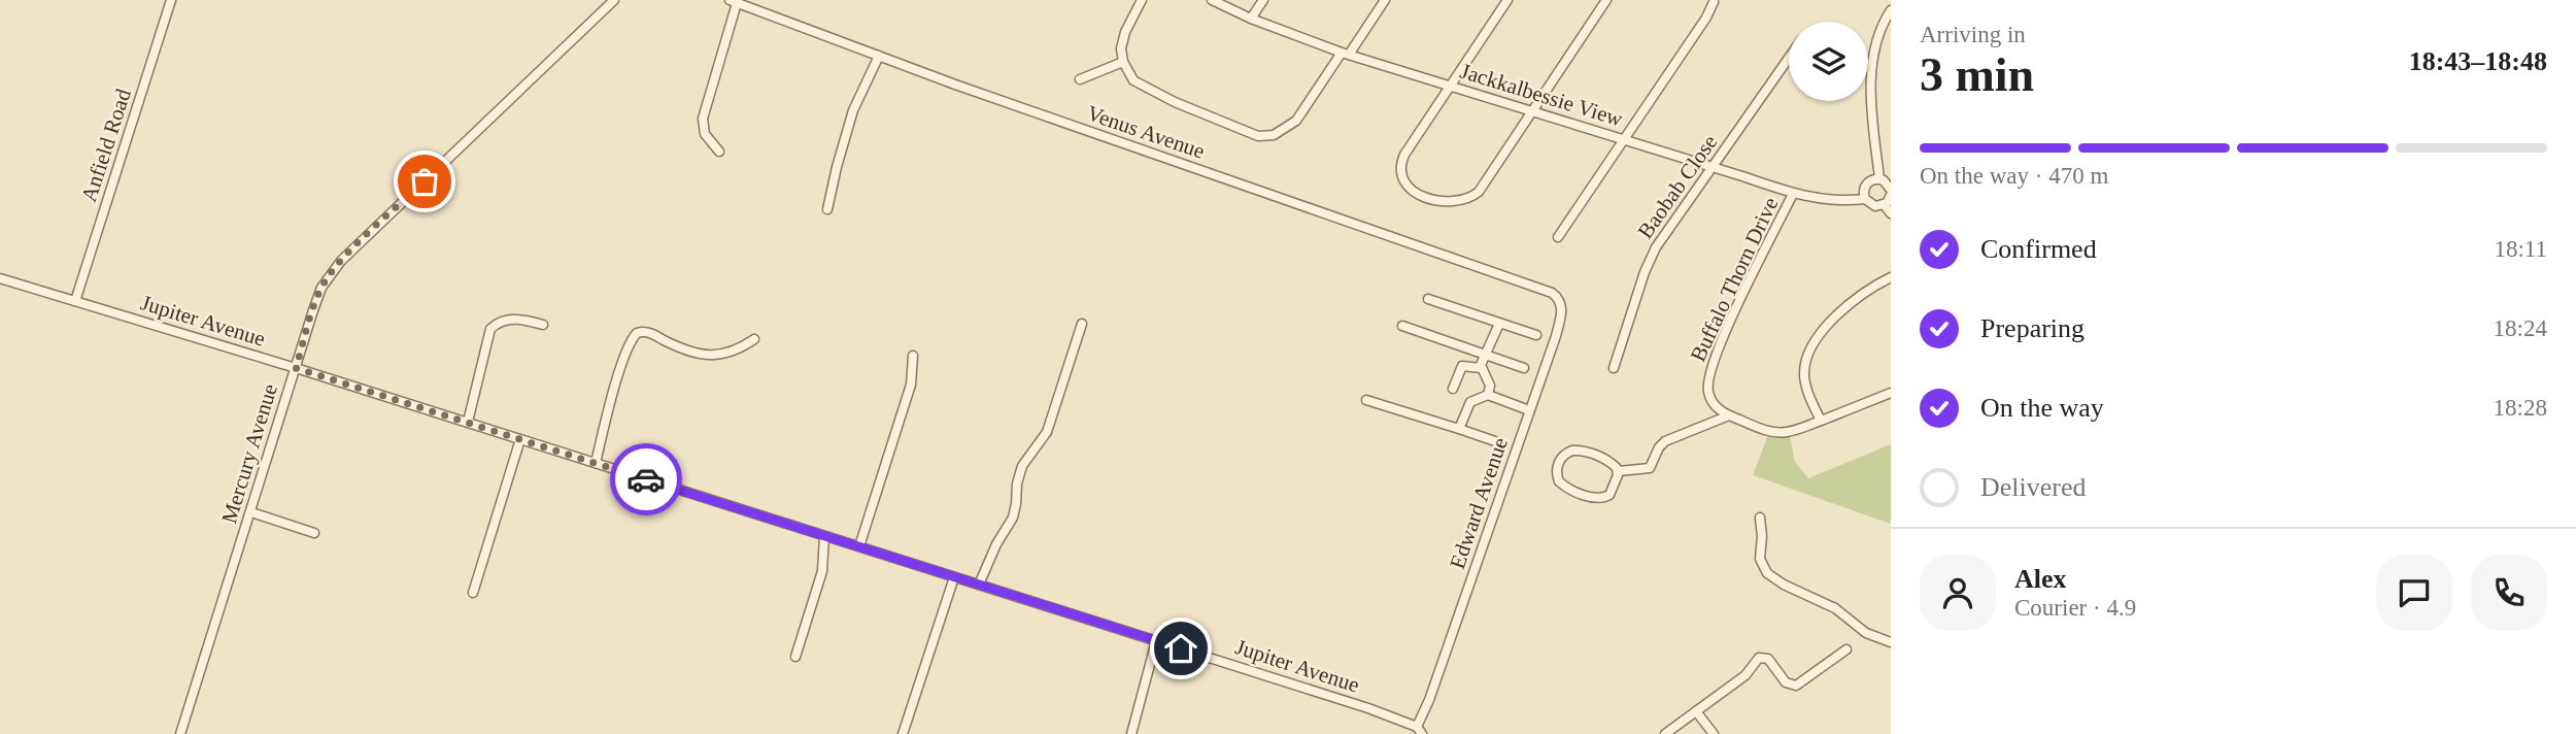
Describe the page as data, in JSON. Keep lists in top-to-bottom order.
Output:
{
  "streets": {
    "street": [
      "Jackkalbessie View",
      "Venus Avenue",
      "Anfield Road",
      "Baobab Close",
      "Buffalo Thorn Drive",
      "Jupiter Avenue",
      "Mercury Avenue",
      "Edward Avenue"
    ]
  },
  "crossings": [
    ["Jackkalbessie View", "Baobab Close"],
    ["Jackkalbessie View", "Buffalo Thorn Drive"],
    ["Venus Avenue", "Edward Avenue"],
    ["Anfield Road", "Jupiter Avenue"],
    ["Jupiter Avenue", "Mercury Avenue"],
    ["Jupiter Avenue", "Edward Avenue"]
  ],
  "page": {
    "heading": ["3 min", "Arriving in", "18:43–18:48"],
    "panel": ["Alex", "Courier · 4.9"],
    "bar": "On the way · 470 m",
    "list": [
      ["Confirmed", "18:11"],
      ["Preparing", "18:24"],
      ["On the way", "18:28"],
      "Delivered"
    ]
  }
}
